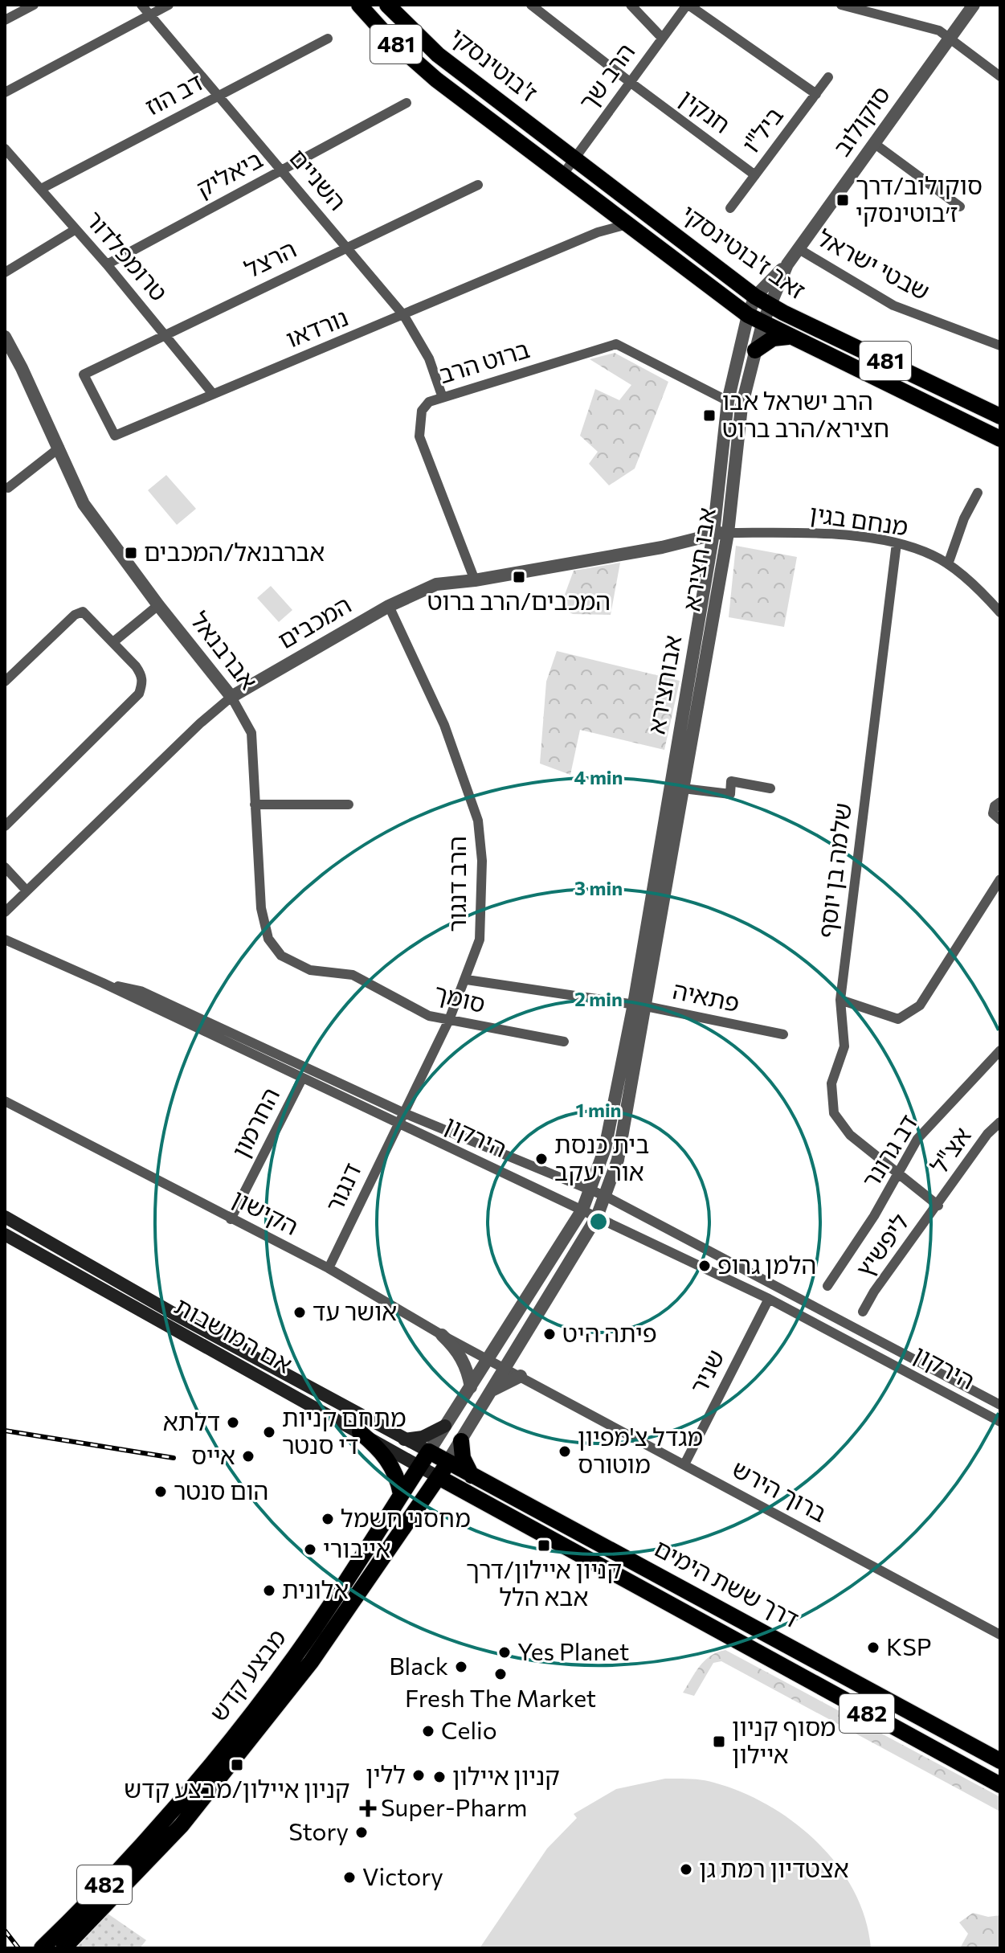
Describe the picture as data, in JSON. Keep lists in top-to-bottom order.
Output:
{
  "streets": {
    "main road": [
      "481",
      "ז'בוטינסקי",
      "זאב ז'בוטינסקי",
      "אם המושבות",
      "דרך ששת הימים",
      "מבצע קדש",
      "482"
    ],
    "street": [
      "הרב שך",
      "דב הוז",
      "חנקין",
      "סוקולוב",
      "ביל\"ו",
      "ביאליק",
      "השניים",
      "טרומפלדור",
      "הרצל",
      "שבטי ישראל",
      "נורדאו",
      "ברוט הרב",
      "מנחם בגין",
      "אבו חצירא",
      "המכבים",
      "אברבנאל",
      "אבוחצירא",
      "שלמה בן יוסף",
      "הרב דנגור",
      "פתאיה",
      "סומך",
      "החרמון",
      "הירקון",
      "אצ\"ל",
      "דב גרונר",
      "דנגור",
      "הקישון",
      "ליפשיץ",
      "שניר",
      "ברוך הירש"
    ]
  },
  "crossings": [
    ["481", "הרב שך"],
    ["481", "זאב ז'בוטינסקי"],
    ["481", "נורדאו"],
    ["481", "אבוחצירא"],
    ["ז'בוטינסקי", "הרב שך"],
    ["ז'בוטינסקי", "זאב ז'בוטינסקי"],
    ["הרב שך", "חנקין"],
    ["הרב שך", "זאב ז'בוטינסקי"],
    ["דב הוז", "השניים"],
    ["דב הוז", "טרומפלדור"],
    ["חנקין", "ביל\"ו"],
    ["סוקולוב", "זאב ז'בוטינסקי"],
    ["סוקולוב", "שבטי ישראל"],
    ["סוקולוב", "אבו חצירא"],
    ["ביאליק", "השניים"],
    ["ביאליק", "טרומפלדור"],
    ["השניים", "הרצל"],
    ["השניים", "נורדאו"],
    ["השניים", "ברוט הרב"],
    ["זאב ז'בוטינסקי", "אבו חצירא"],
    ["זאב ז'בוטינסקי", "אבוחצירא"],
    ["טרומפלדור", "הרצל"],
    ["טרומפלדור", "נורדאו"],
    ["הרצל", "נורדאו"],
    ["ברוט הרב", "המכבים"],
    ["ברוט הרב", "אבוחצירא"],
    ["מנחם בגין", "אבו חצירא"],
    ["מנחם בגין", "המכבים"],
    ["מנחם בגין", "שלמה בן יוסף"],
    ["אבו חצירא", "המכבים"],
    ["אבו חצירא", "אבוחצירא"],
    ["אבו חצירא", "פתאיה"],
    ["אבו חצירא", "הירקון"],
    ["אבו חצירא", "מבצע קדש"],
    ["המכבים", "אברבנאל"],
    ["המכבים", "אבוחצירא"],
    ["המכבים", "הרב דנגור"],
    ["אברבנאל", "סומך"],
    ["שלמה בן יוסף", "אצ\"ל"],
    ["שלמה בן יוסף", "דב גרונר"],
    ["שלמה בן יוסף", "ליפשיץ"],
    ["הרב דנגור", "פתאיה"],
    ["הרב דנגור", "סומך"],
    ["הרב דנגור", "הירקון"],
    ["הרב דנגור", "דנגור"],
    ["החרמון", "הירקון"],
    ["החרמון", "הקישון"],
    ["הירקון", "דנגור"],
    ["הירקון", "שניר"],
    ["הירקון", "מבצע קדש"],
    ["אצ\"ל", "ליפשיץ"],
    ["דנגור", "הקישון"],
    ["הקישון", "ברוך הירש"],
    ["הקישון", "מבצע קדש"],
    ["אם המושבות", "דרך ששת הימים"],
    ["אם המושבות", "מבצע קדש"],
    ["שניר", "ברוך הירש"],
    ["ברוך הירש", "מבצע קדש"],
    ["דרך ששת הימים", "מבצע קדש"]
  ],
  "places": {
    "transit": [
      "סוקולוב/דרך ז׳בוטינסקי",
      "הרב ישראל אבו חצירא/הרב ברוט",
      "אברבנאל/המכבים",
      "המכבים/הרב ברוט",
      "קניון איילון/דרך אבא הלל",
      "מסוף קניון איילון",
      "קניון איילון/מבצע קדש"
    ],
    "other": [
      "בית כנסת אור יעקב",
      "הלמן גרופ",
      "אושר עד",
      "פיתה היט",
      "דלתא",
      "מתחם קניות די סנטר",
      "מגדל צ'מפיון מוטורס",
      "אייס",
      "הום סנטר",
      "מחסני חשמל",
      "אייבורי",
      "אלונית",
      "KSP",
      "Yes Planet",
      "Black",
      "Fresh The Market",
      "Celio",
      "ללין",
      "קניון איילון",
      "Story",
      "אצטדיון רמת גן",
      "Victory"
    ],
    "health": ["Super-Pharm"]
  },
  "rings": [
    "4 min",
    "3 min",
    "2 min",
    "1 min"
  ]
}
